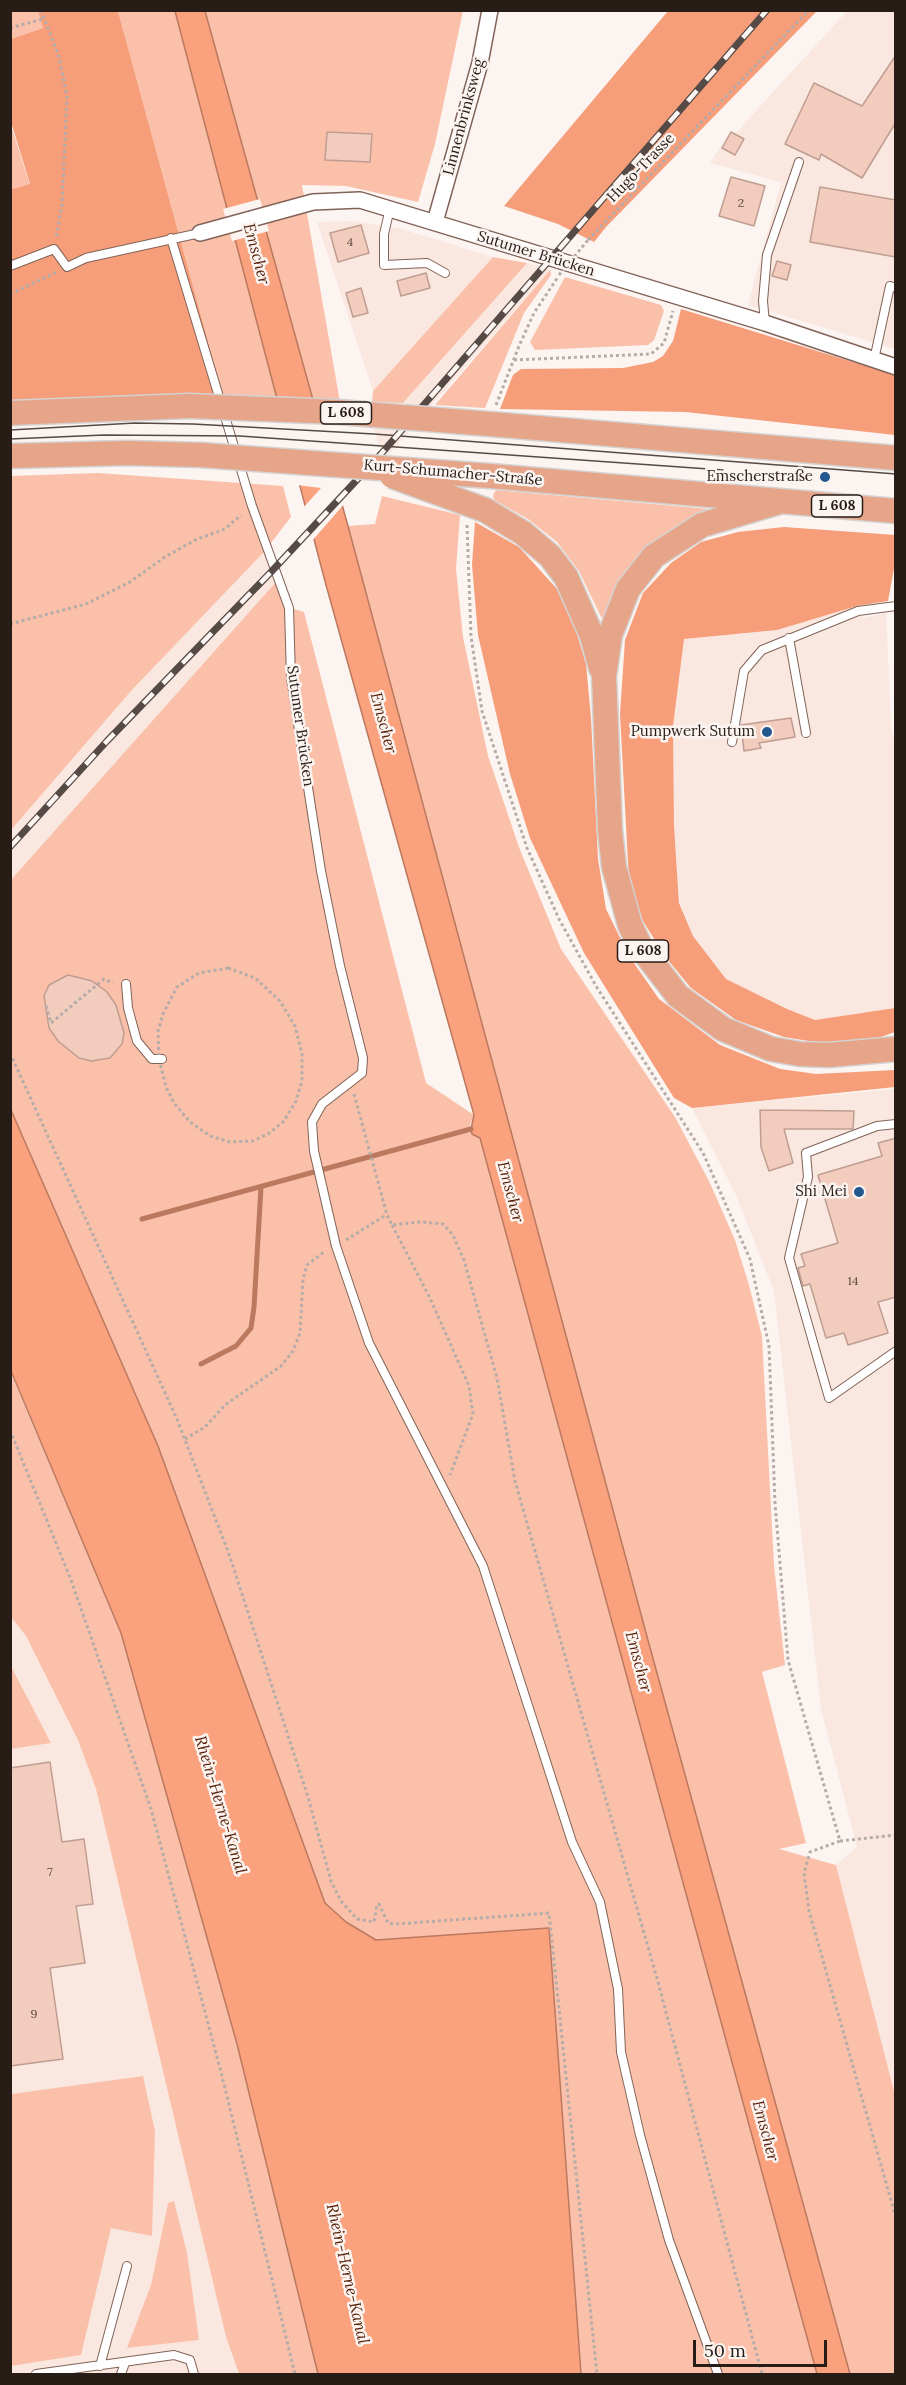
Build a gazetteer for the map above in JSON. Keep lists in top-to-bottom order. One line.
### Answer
{"streets":{"main road":["L 608","Kurt-Schumacher-Straße"],"street":["Linnenbrinksweg","Sutumer Brücken"],"path":["Hugo-Trasse"]},"crossings":[["Linnenbrinksweg","Sutumer Brücken"],["Hugo-Trasse","L 608"],["L 608","Kurt-Schumacher-Straße"]],"water":["Emscher","Rhein-Herne-Kanal"],"places":["Emscherstraße","Pumpwerk Sutum","Shi Mei"],"house_numbers":["2","4","14","7","9"],"scale_bar":"50 m"}
